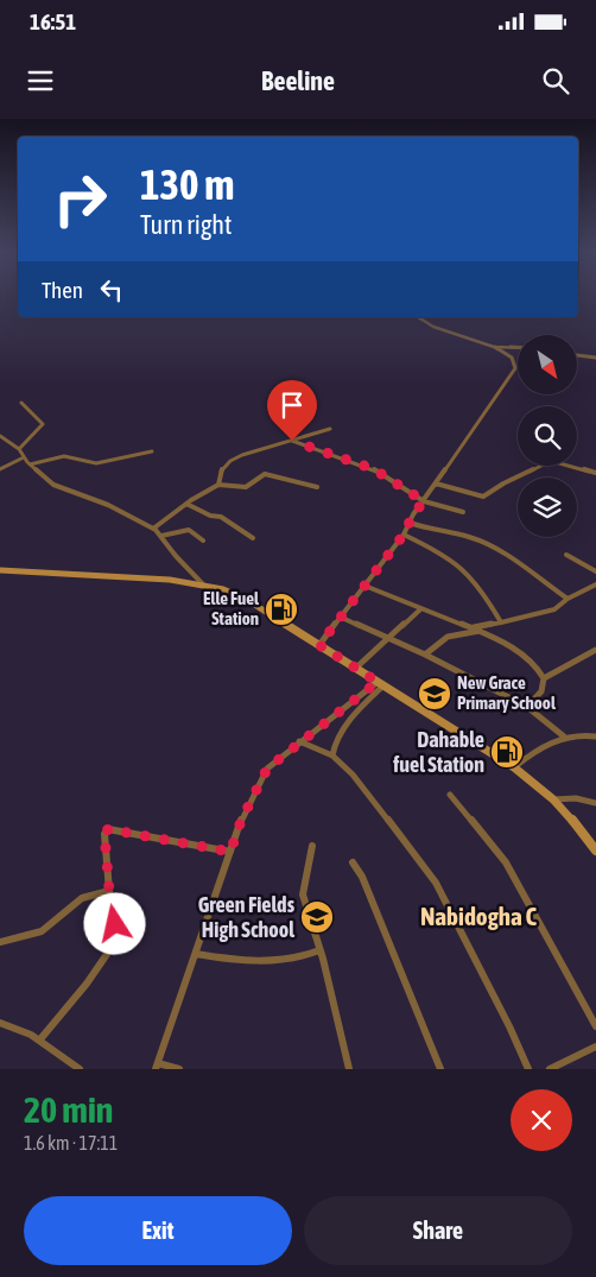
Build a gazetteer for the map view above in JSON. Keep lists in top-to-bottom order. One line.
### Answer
{"districts":["Nabidogha C"],"places":{"fuel station":["Elle Fuel Station","Dahable fuel Station"],"school or university":["New Grace Primary School","Green Fields High School"]},"north":"bottom right","page":{"status":"16:51","header":"Beeline","turn":["130 m","Turn right"],"then":"Then","heading":["20 min","1.6 km · 17:11"],"buttons":["Exit","Share"]}}
